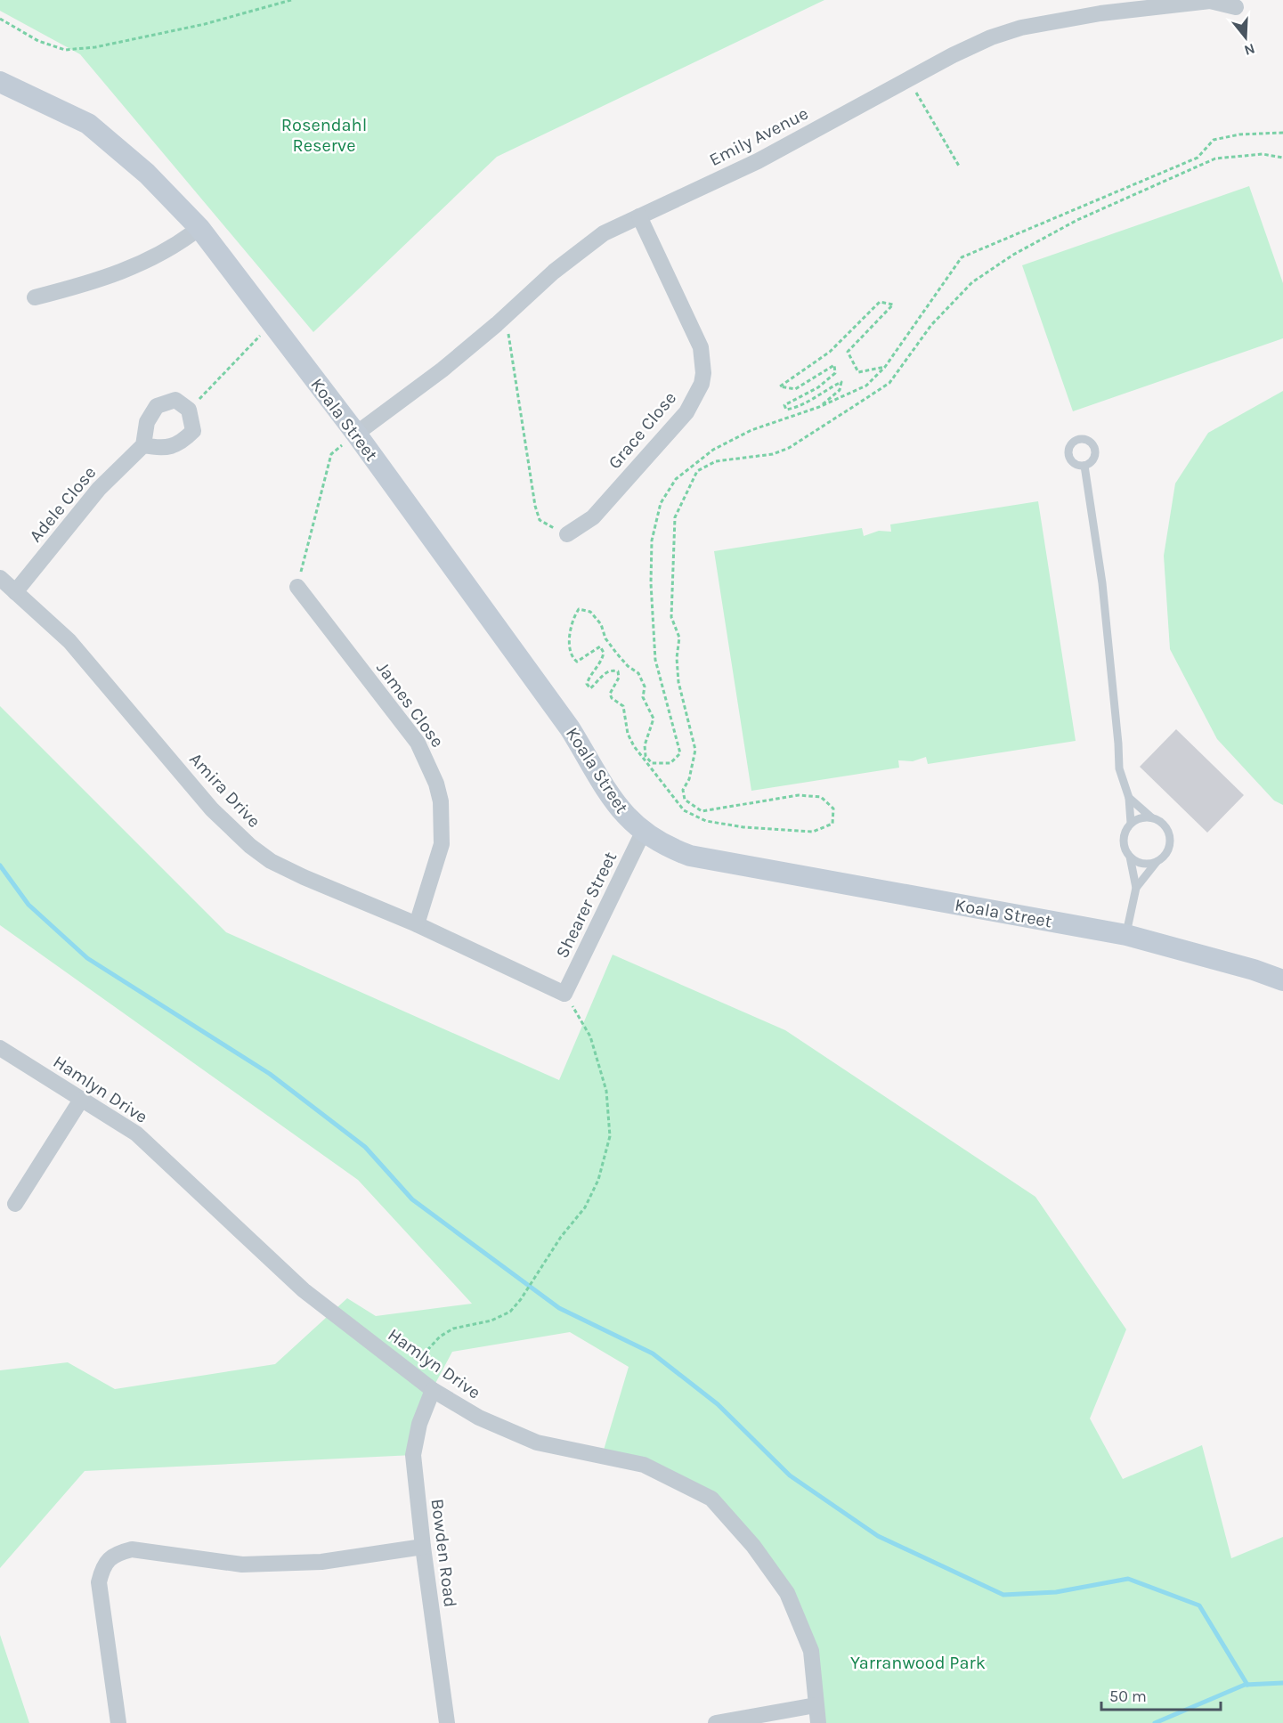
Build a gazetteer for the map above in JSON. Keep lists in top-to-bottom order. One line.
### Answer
{"streets":{"street":["Emily Avenue","Koala Street","Grace Close","Adele Close","James Close","Amira Drive","Shearer Street","Hamlyn Drive","Bowden Road"]},"crossings":[["Emily Avenue","Koala Street"],["Emily Avenue","Grace Close"],["Koala Street","Shearer Street"],["Adele Close","Amira Drive"],["James Close","Amira Drive"],["Amira Drive","Shearer Street"],["Hamlyn Drive","Bowden Road"]],"parks":["Rosendahl Reserve","Yarranwood Park"],"scale_bar":"50 m","north":"bottom"}
